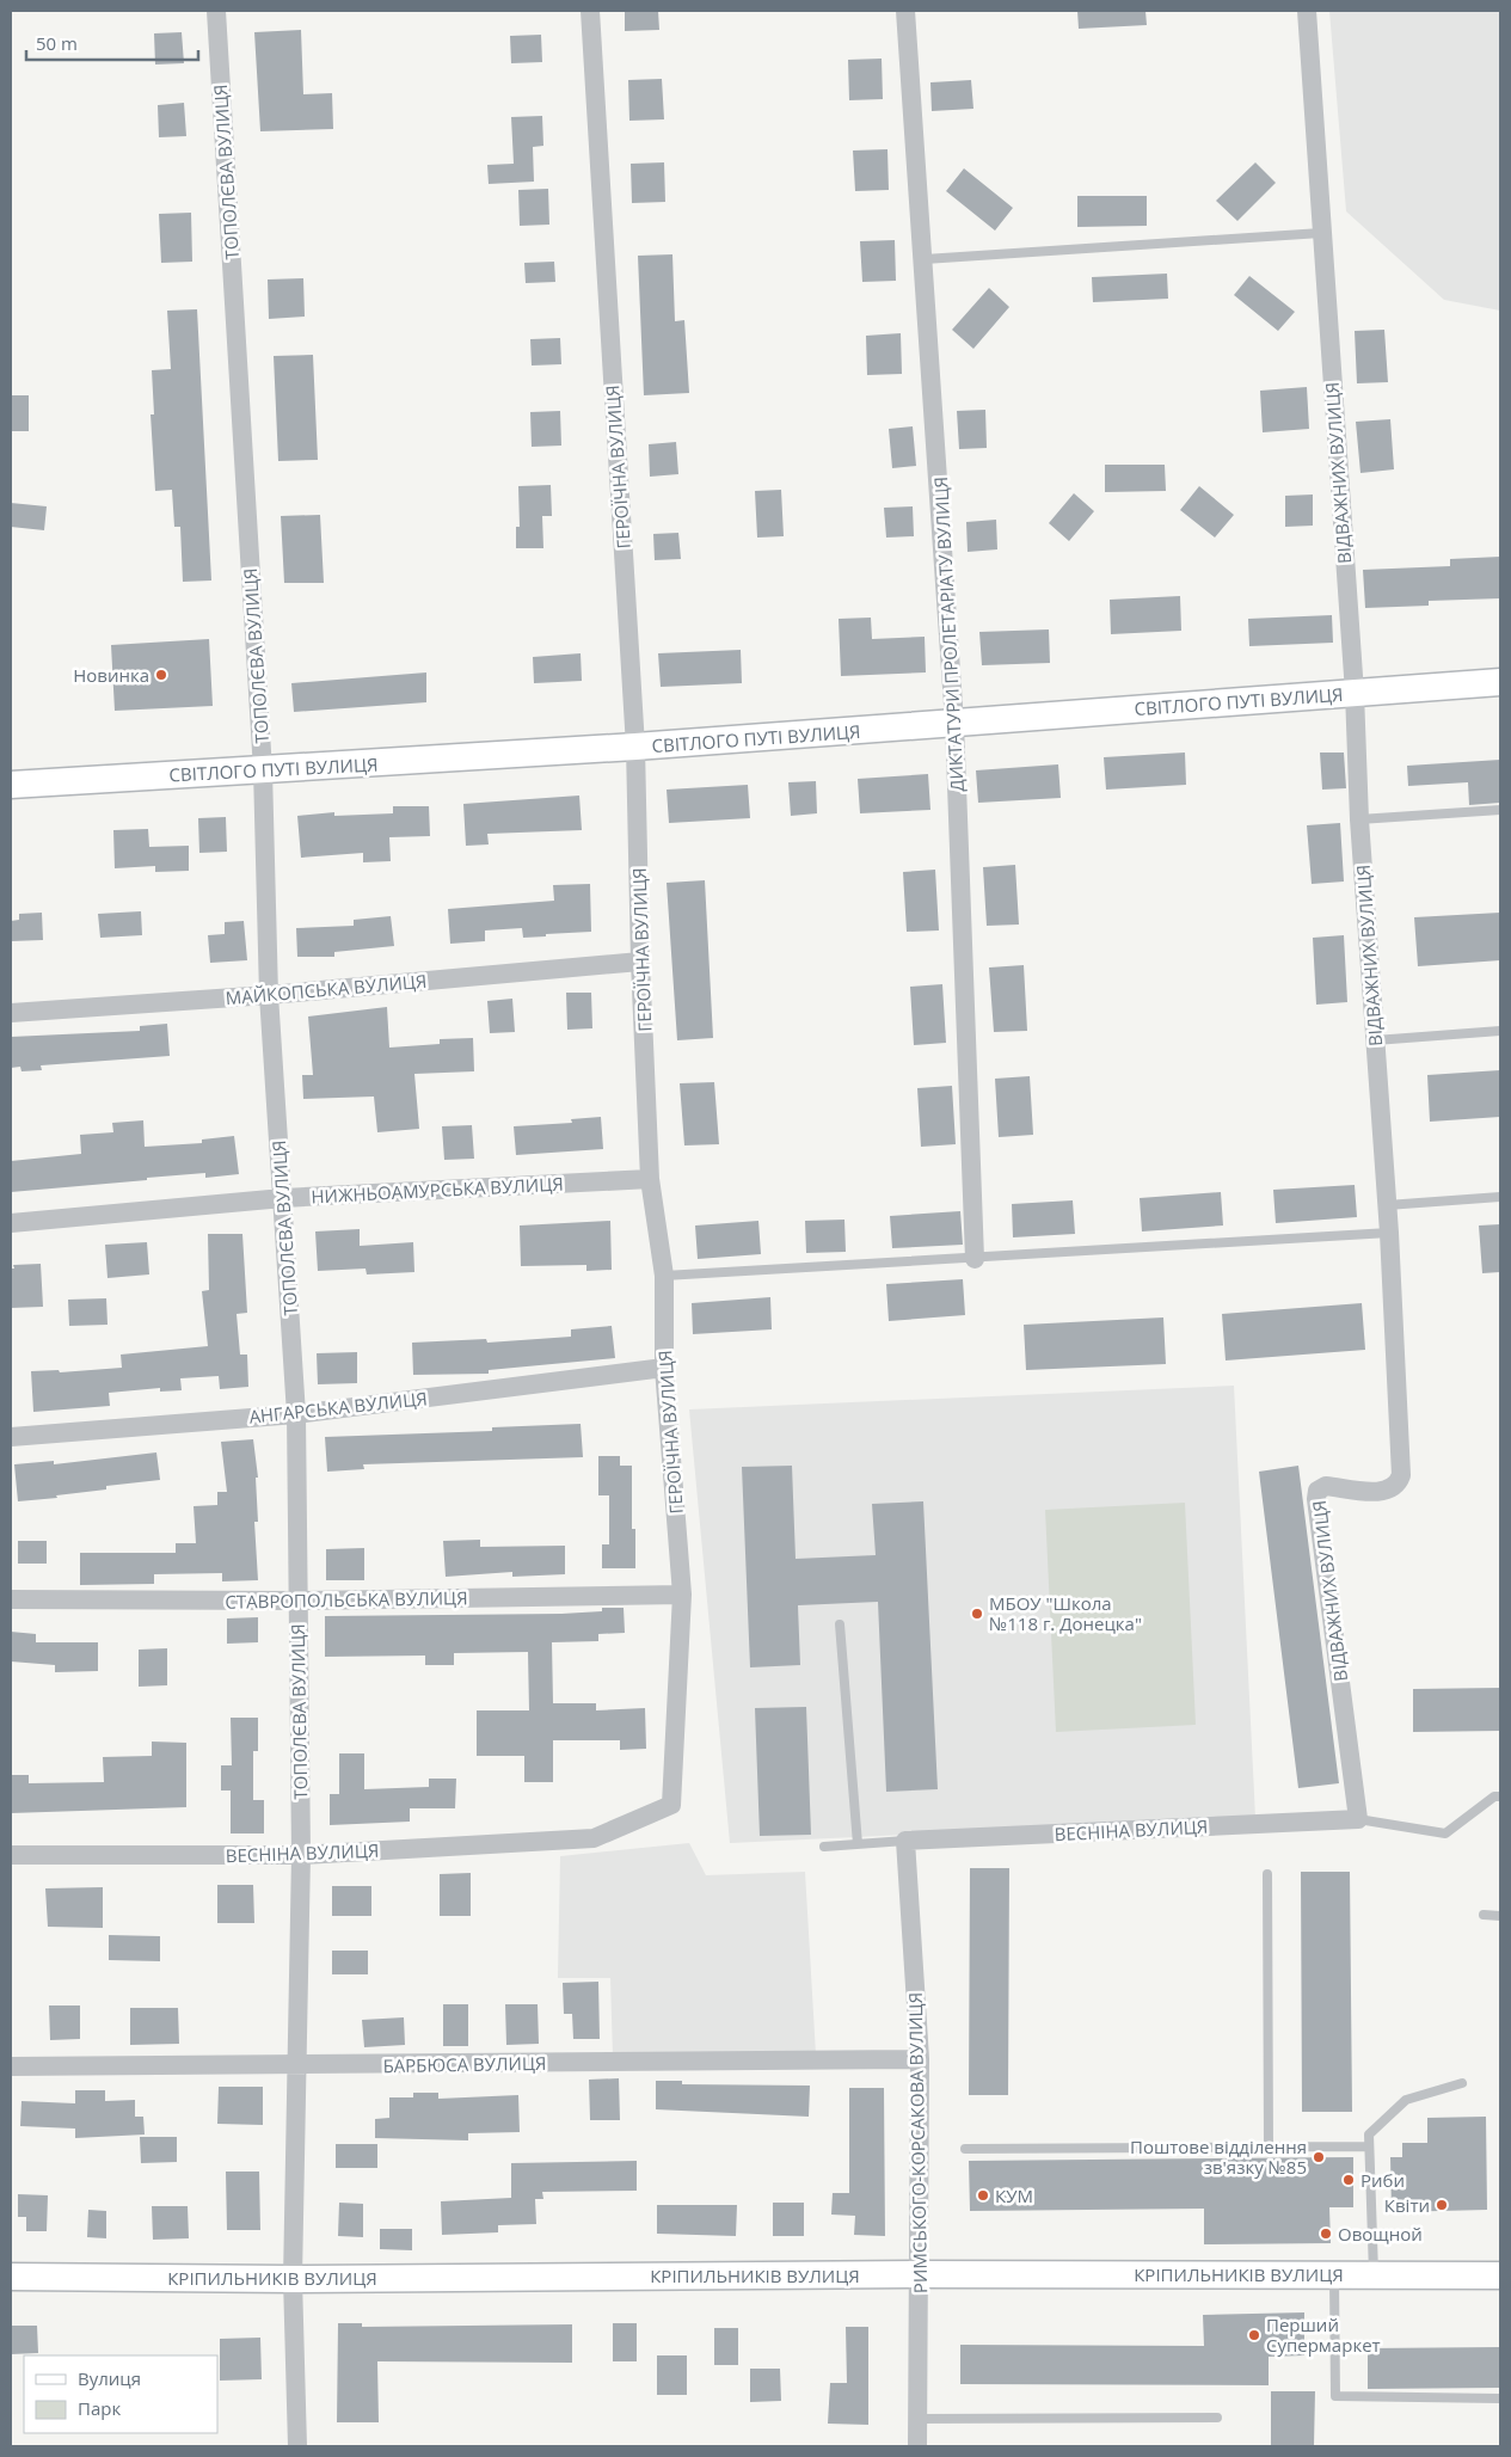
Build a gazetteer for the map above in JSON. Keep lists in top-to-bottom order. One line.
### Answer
{"streets":{"main road":["СВІТЛОГО ПУТІ ВУЛИЦЯ","КРІПИЛЬНИКІВ ВУЛИЦЯ"],"street":["ТОПОЛЄВА ВУЛИЦЯ","ГЕРОЇЧНА ВУЛИЦЯ","ВІДВАЖНИХ ВУЛИЦЯ","ДИКТАТУРИ ПРОЛЕТАРІАТУ ВУЛИЦЯ","МАЙКОПСЬКА ВУЛИЦЯ","НИЖНЬОАМУРСЬКА ВУЛИЦЯ","АНГАРСЬКА ВУЛИЦЯ","СТАВРОПОЛЬСЬКА ВУЛИЦЯ","ВЕСНІНА ВУЛИЦЯ","БАРБЮСА ВУЛИЦЯ","РИМСЬКОГО-КОРСАКОВА ВУЛИЦЯ"]},"crossings":[["ТОПОЛЄВА ВУЛИЦЯ","СВІТЛОГО ПУТІ ВУЛИЦЯ"],["ТОПОЛЄВА ВУЛИЦЯ","МАЙКОПСЬКА ВУЛИЦЯ"],["ТОПОЛЄВА ВУЛИЦЯ","НИЖНЬОАМУРСЬКА ВУЛИЦЯ"],["ТОПОЛЄВА ВУЛИЦЯ","АНГАРСЬКА ВУЛИЦЯ"],["ТОПОЛЄВА ВУЛИЦЯ","СТАВРОПОЛЬСЬКА ВУЛИЦЯ"],["ТОПОЛЄВА ВУЛИЦЯ","ВЕСНІНА ВУЛИЦЯ"],["ТОПОЛЄВА ВУЛИЦЯ","БАРБЮСА ВУЛИЦЯ"],["ТОПОЛЄВА ВУЛИЦЯ","КРІПИЛЬНИКІВ ВУЛИЦЯ"],["ГЕРОЇЧНА ВУЛИЦЯ","СВІТЛОГО ПУТІ ВУЛИЦЯ"],["ГЕРОЇЧНА ВУЛИЦЯ","МАЙКОПСЬКА ВУЛИЦЯ"],["ГЕРОЇЧНА ВУЛИЦЯ","НИЖНЬОАМУРСЬКА ВУЛИЦЯ"],["ГЕРОЇЧНА ВУЛИЦЯ","АНГАРСЬКА ВУЛИЦЯ"],["ГЕРОЇЧНА ВУЛИЦЯ","СТАВРОПОЛЬСЬКА ВУЛИЦЯ"],["ГЕРОЇЧНА ВУЛИЦЯ","ВЕСНІНА ВУЛИЦЯ"],["ВІДВАЖНИХ ВУЛИЦЯ","СВІТЛОГО ПУТІ ВУЛИЦЯ"],["ВІДВАЖНИХ ВУЛИЦЯ","ВЕСНІНА ВУЛИЦЯ"],["ДИКТАТУРИ ПРОЛЕТАРІАТУ ВУЛИЦЯ","СВІТЛОГО ПУТІ ВУЛИЦЯ"],["ВЕСНІНА ВУЛИЦЯ","РИМСЬКОГО-КОРСАКОВА ВУЛИЦЯ"],["БАРБЮСА ВУЛИЦЯ","РИМСЬКОГО-КОРСАКОВА ВУЛИЦЯ"],["РИМСЬКОГО-КОРСАКОВА ВУЛИЦЯ","КРІПИЛЬНИКІВ ВУЛИЦЯ"]],"places":["Новинка","МБОУ \"Школа №118 г. Донецка\"","Поштове відділення зв'язку №85","Риби","КУМ","Квіти","Овощной","Перший Супермаркет"],"legend":["Вулиця","Парк"],"scale_bar":"50 m"}
